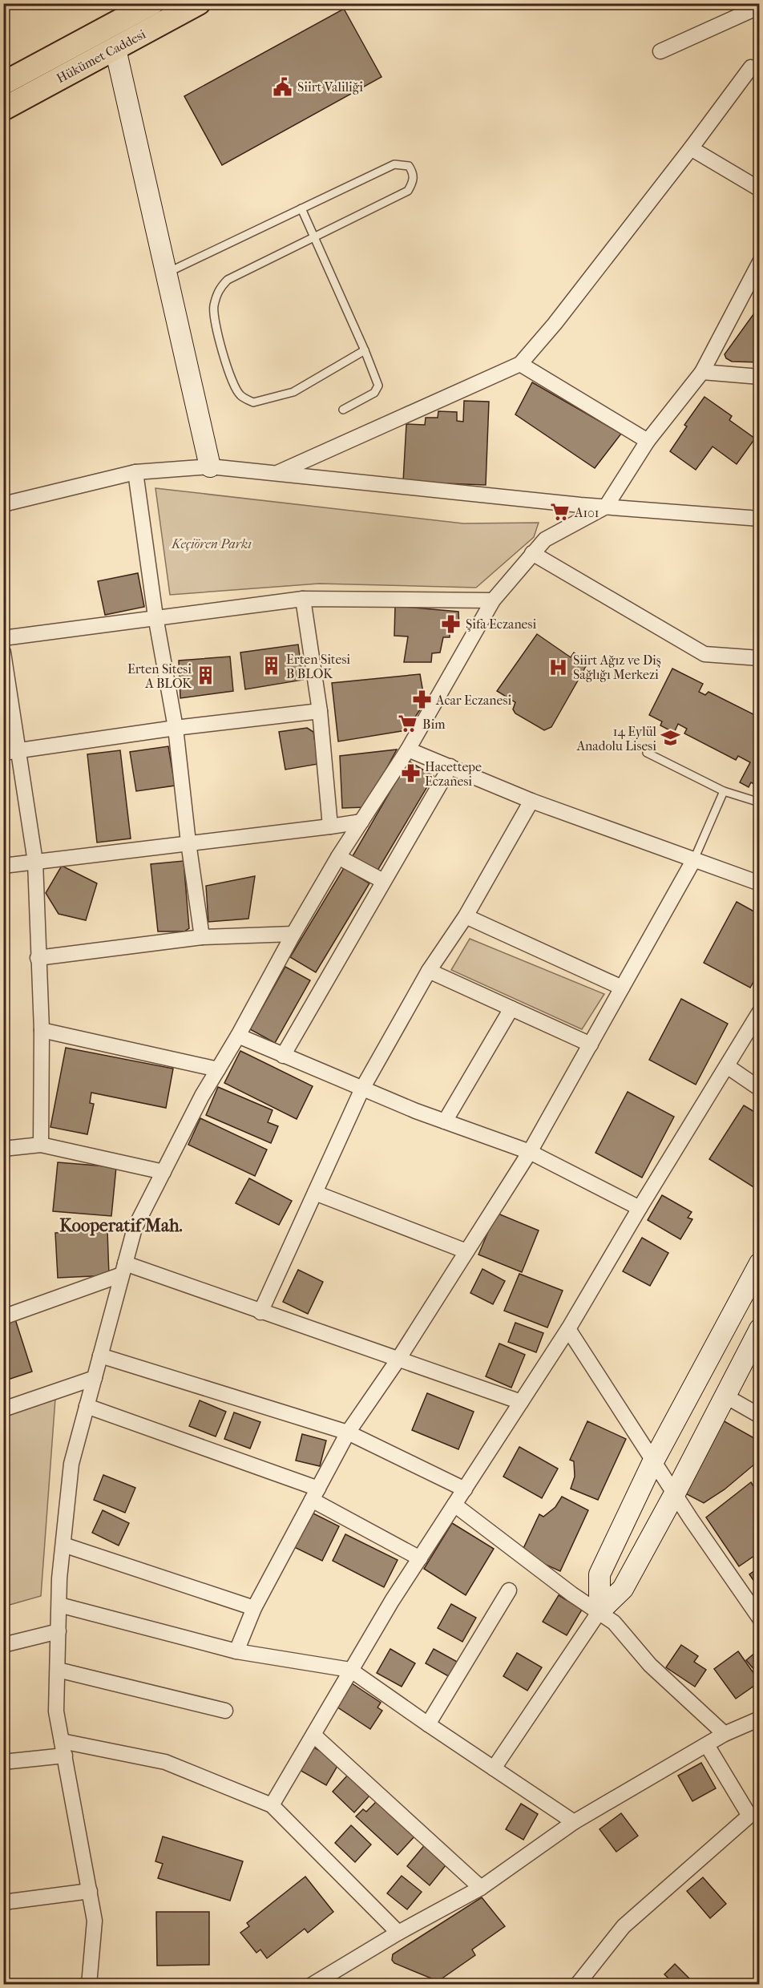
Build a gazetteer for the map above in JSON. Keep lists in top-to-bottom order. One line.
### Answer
{"streets":{"main road":["Hükümet Caddesi"]},"districts":["Kooperatif Mah."],"parks":["Keçiören Parkı"],"places":{"public building":["Siirt Valiliği"],"supermarket":["A101","Bim"],"pharmacy":["Şifa Eczanesi","Acar Eczanesi","Hacettepe Eczanesi"],"building":["Erten Sitesi B BLOK","Erten Sitesi A BLOK"],"hospital":["Siirt Ağız ve Diş Sağlığı Merkezi"],"school or university":["14 Eylül Anadolu Lisesi"]}}
